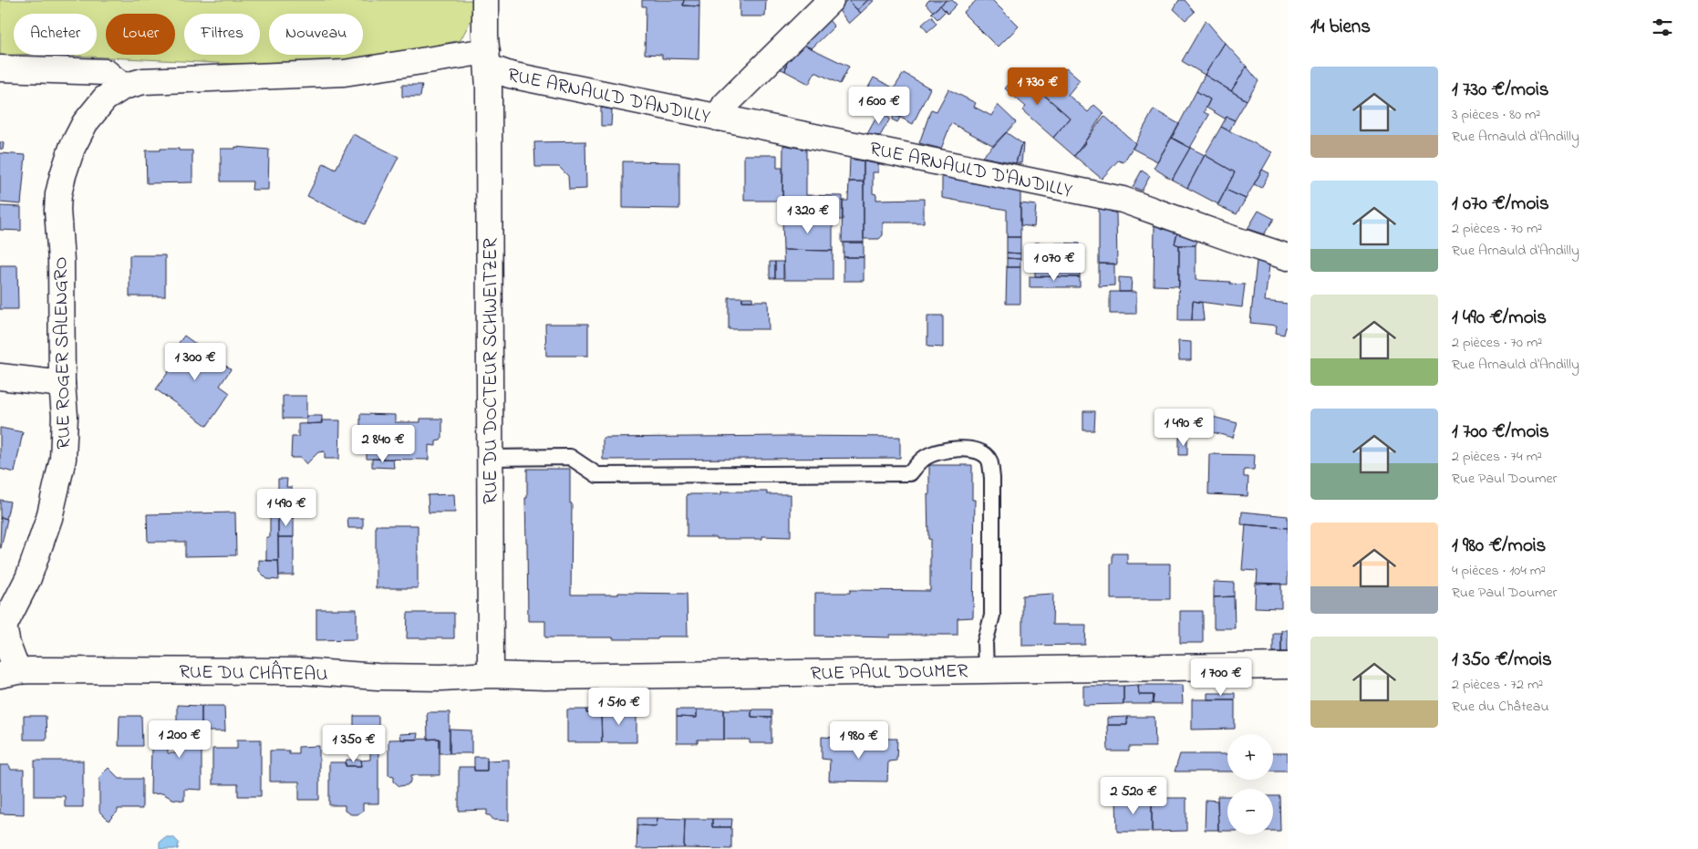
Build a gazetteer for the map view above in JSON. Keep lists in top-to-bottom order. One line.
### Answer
{"streets":{"main road":["RUE ARNAULD D'ANDILLY","RUE ROGER SALENGRO","RUE DU DOCTEUR SCHWEITZER","RUE PAUL DOUMER","RUE DU CHÂTEAU"]},"crossings":[["RUE ARNAULD D'ANDILLY","RUE ROGER SALENGRO"],["RUE ARNAULD D'ANDILLY","RUE DU DOCTEUR SCHWEITZER"],["RUE ROGER SALENGRO","RUE DU DOCTEUR SCHWEITZER"],["RUE DU DOCTEUR SCHWEITZER","RUE PAUL DOUMER"],["RUE DU DOCTEUR SCHWEITZER","RUE DU CHÂTEAU"],["RUE PAUL DOUMER","RUE DU CHÂTEAU"]],"page":{"heading":"14 biens","chip":["Acheter","Louer","Filtres","Nouveau"],"list":[{"name":"1 730 €/mois","note":"3 pièces · 80 m² · Rue Arnauld d'Andilly"},{"name":"1 070 €/mois","note":"2 pièces · 70 m² · Rue Arnauld d'Andilly"},{"name":"1 490 €/mois","note":"2 pièces · 70 m² · Rue Arnauld d'Andilly"},{"name":"1 700 €/mois","note":"2 pièces · 74 m² · Rue Paul Doumer"},{"name":"1 980 €/mois","note":"4 pièces · 104 m² · Rue Paul Doumer"},{"name":"1 350 €/mois","note":"2 pièces · 72 m² · Rue du Château"}],"price":["1 730 €","1 600 €","1 320 €","1 070 €","1 300 €","1 490 €","2 840 €","1 490 €","1 700 €","1 510 €","1 200 €","1 980 €","1 350 €","2 520 €"],"map_buttons":["+","−"]}}
